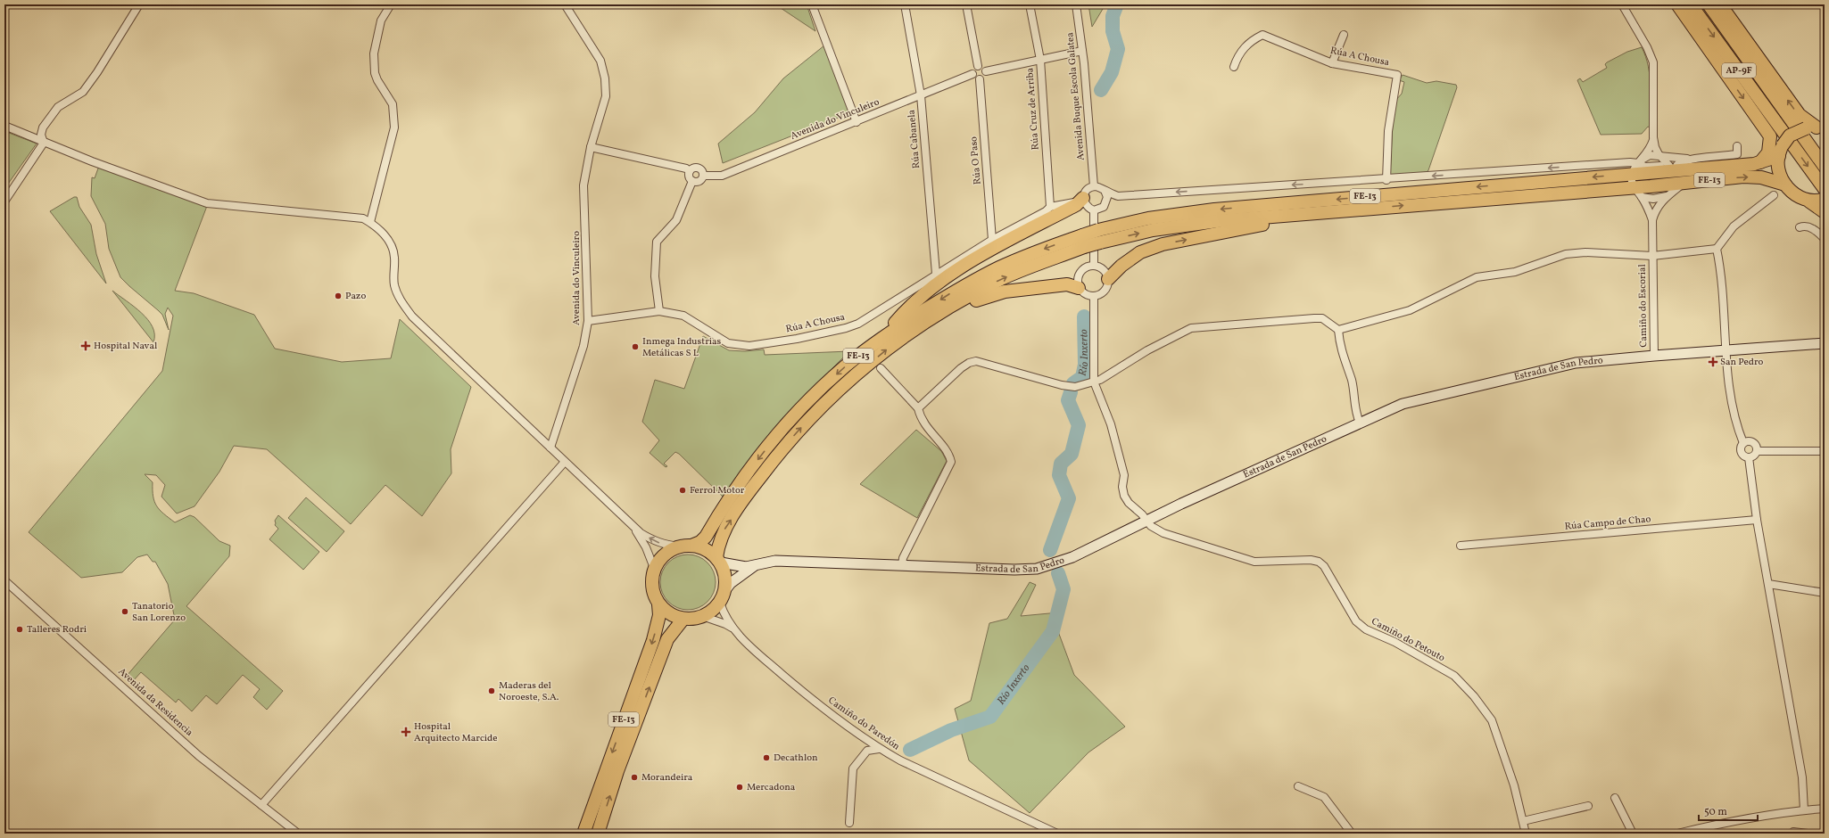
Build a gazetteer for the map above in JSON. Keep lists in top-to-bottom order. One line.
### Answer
{"streets":{"highway":["AP-9F","FE-13"],"street":["Rúa A Chousa","Avenida Buque Escola Galatea","Rúa Cruz de Arriba","Avenida do Vinculeiro","Rúa Cabanela","Rúa O Paso","Camiño do Escorial","Estrada de San Pedro","Rúa Campo de Chao","Camiño do Petouto","Avenida da Residencia","Camiño do Paredón"]},"crossings":[["Rúa A Chousa","Avenida Buque Escola Galatea"],["Rúa A Chousa","Rúa Cruz de Arriba"],["Rúa A Chousa","Avenida do Vinculeiro"],["Rúa A Chousa","Rúa Cabanela"],["Rúa A Chousa","Rúa O Paso"],["AP-9F","FE-13"],["Avenida do Vinculeiro","Rúa Cabanela"],["Avenida do Vinculeiro","Rúa O Paso"],["Camiño do Escorial","Estrada de San Pedro"],["Estrada de San Pedro","Camiño do Petouto"]],"water":["Río Inxerto"],"places":{"other":["Pazo","Inmega Industrias Metálicas S L","Ferrol Motor","Tanatorio San Lorenzo","Talleres Rodri","Maderas del Noroeste, S.A.","Decathlon","Morandeira","Mercadona"],"health":["Hospital Naval","San Pedro","Hospital Arquitecto Marcide"]},"scale_bar":"50 m"}
